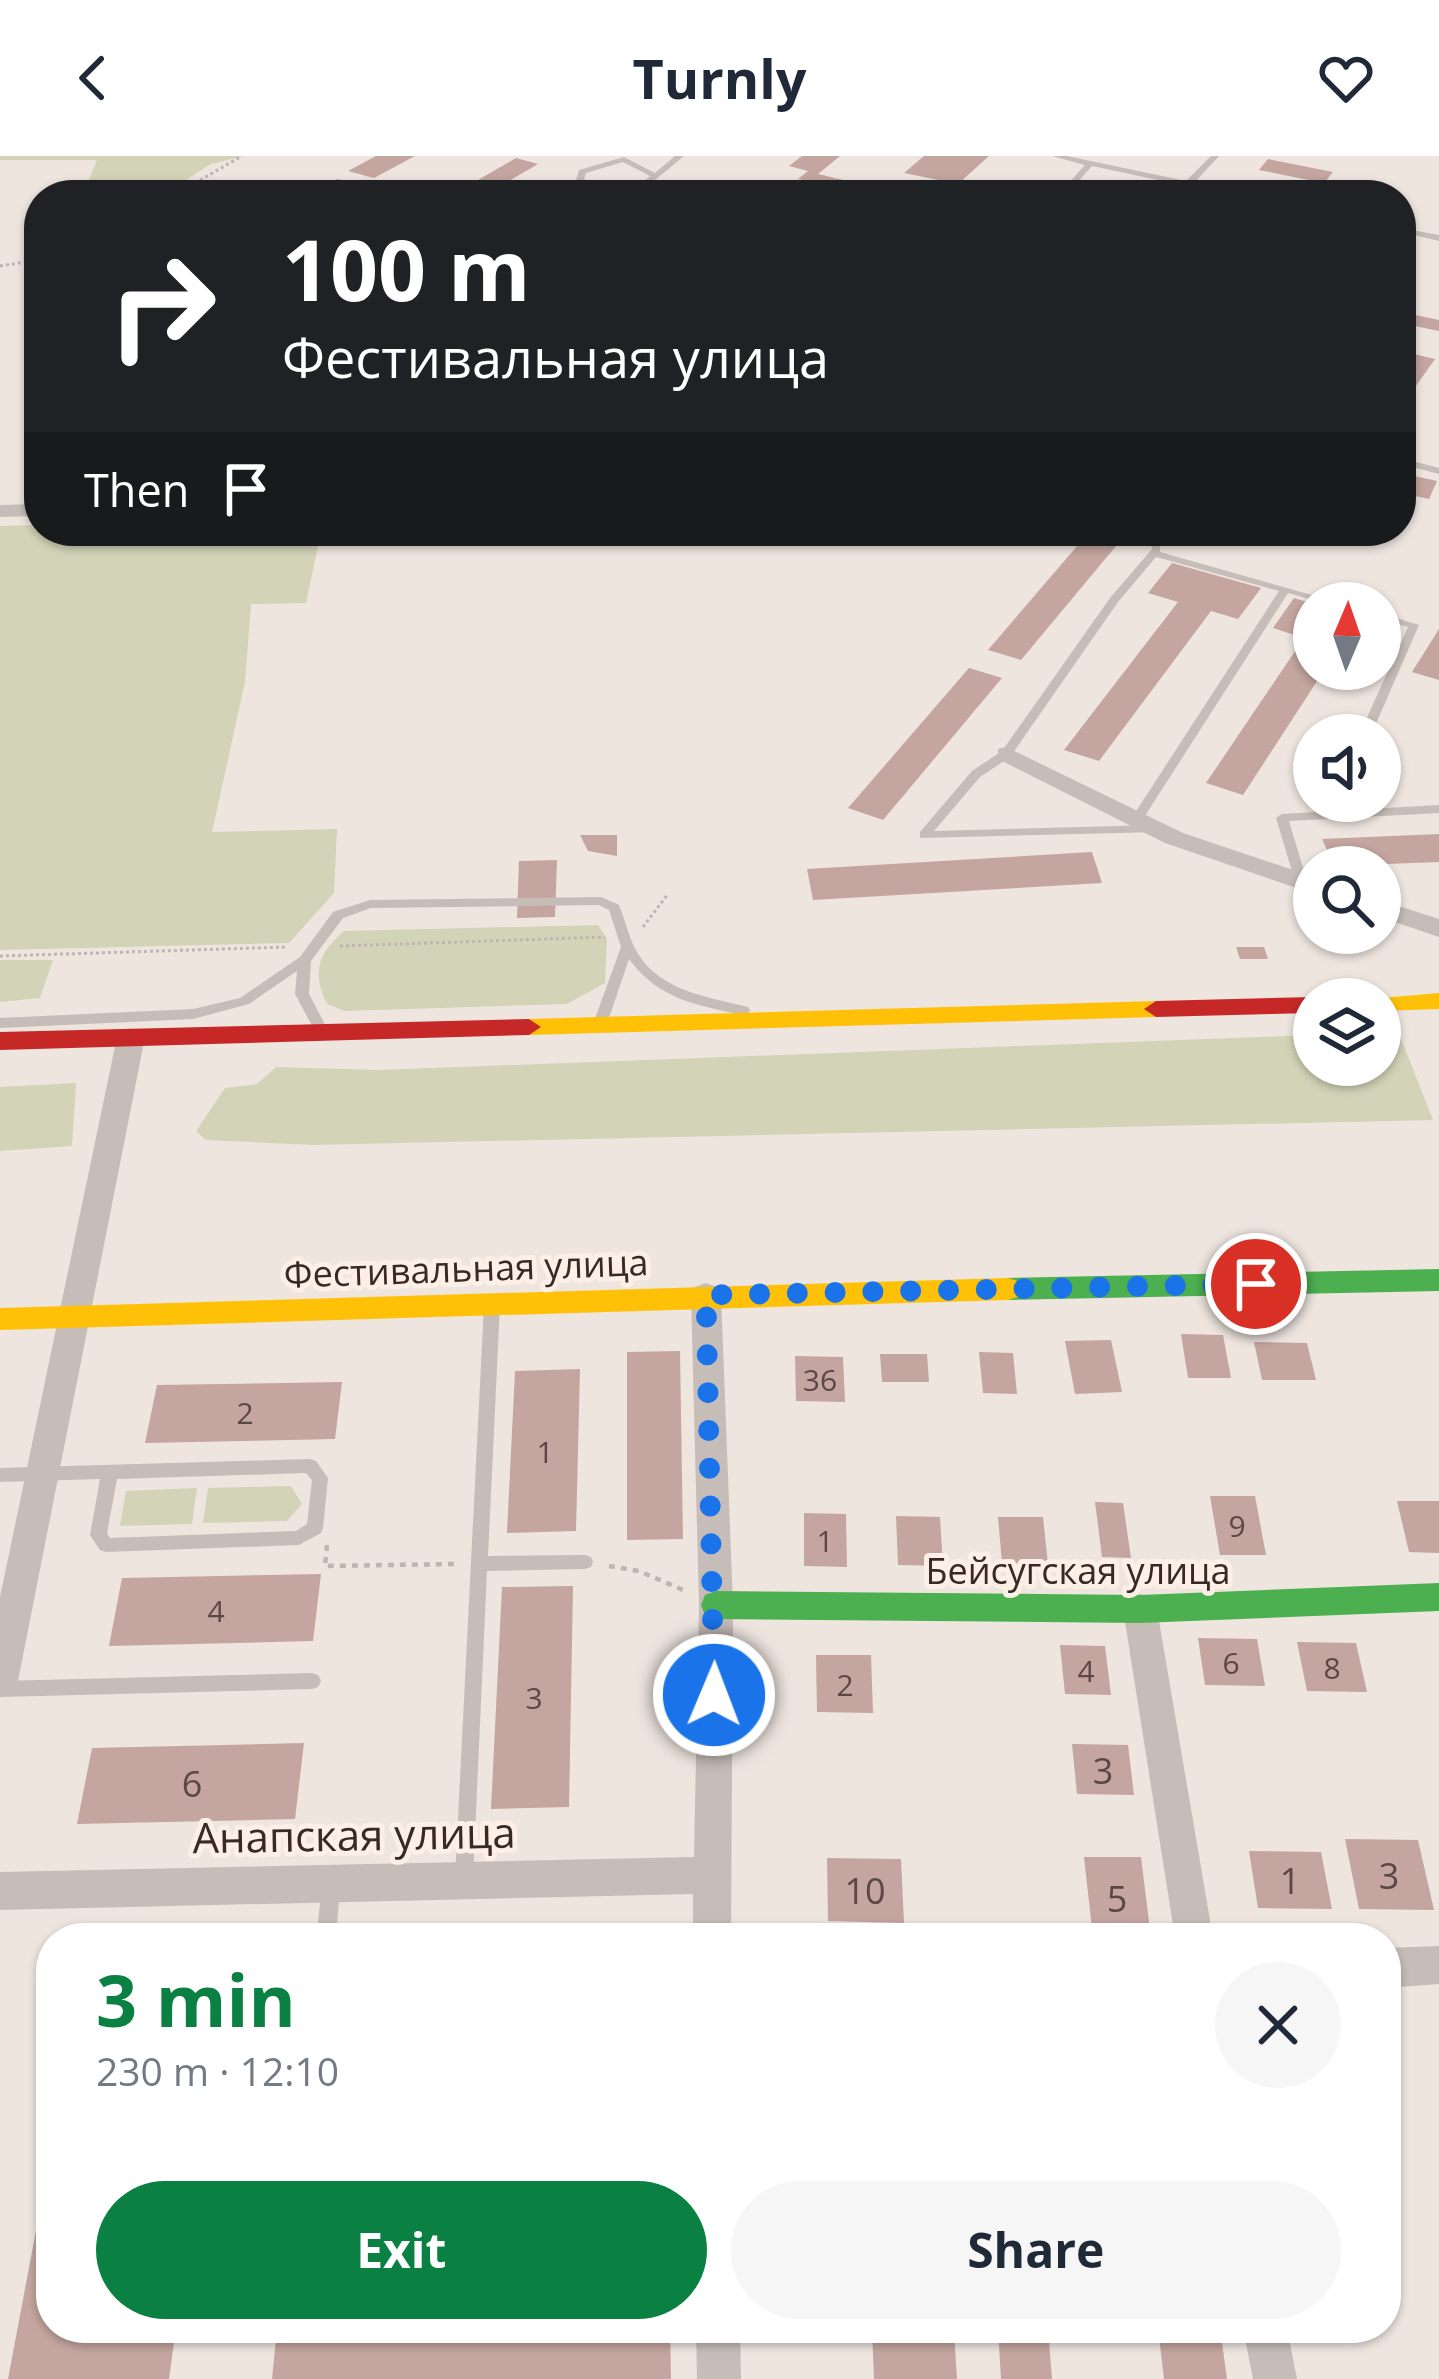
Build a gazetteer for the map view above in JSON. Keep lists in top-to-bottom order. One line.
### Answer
{"streets":{"street":["Фестивальная улица","Бейсугская улица","Анапская улица"]},"house_numbers":["36","2","1","9","1","4","6","8","4","2","3","3","6","3","1","10","5"],"north":"top","page":{"header":"Turnly","turn":["100 m","Фестивальная улица"],"then":"Then","heading":["3 min","230 m · 12:10"],"buttons":["Exit","Share"]}}
